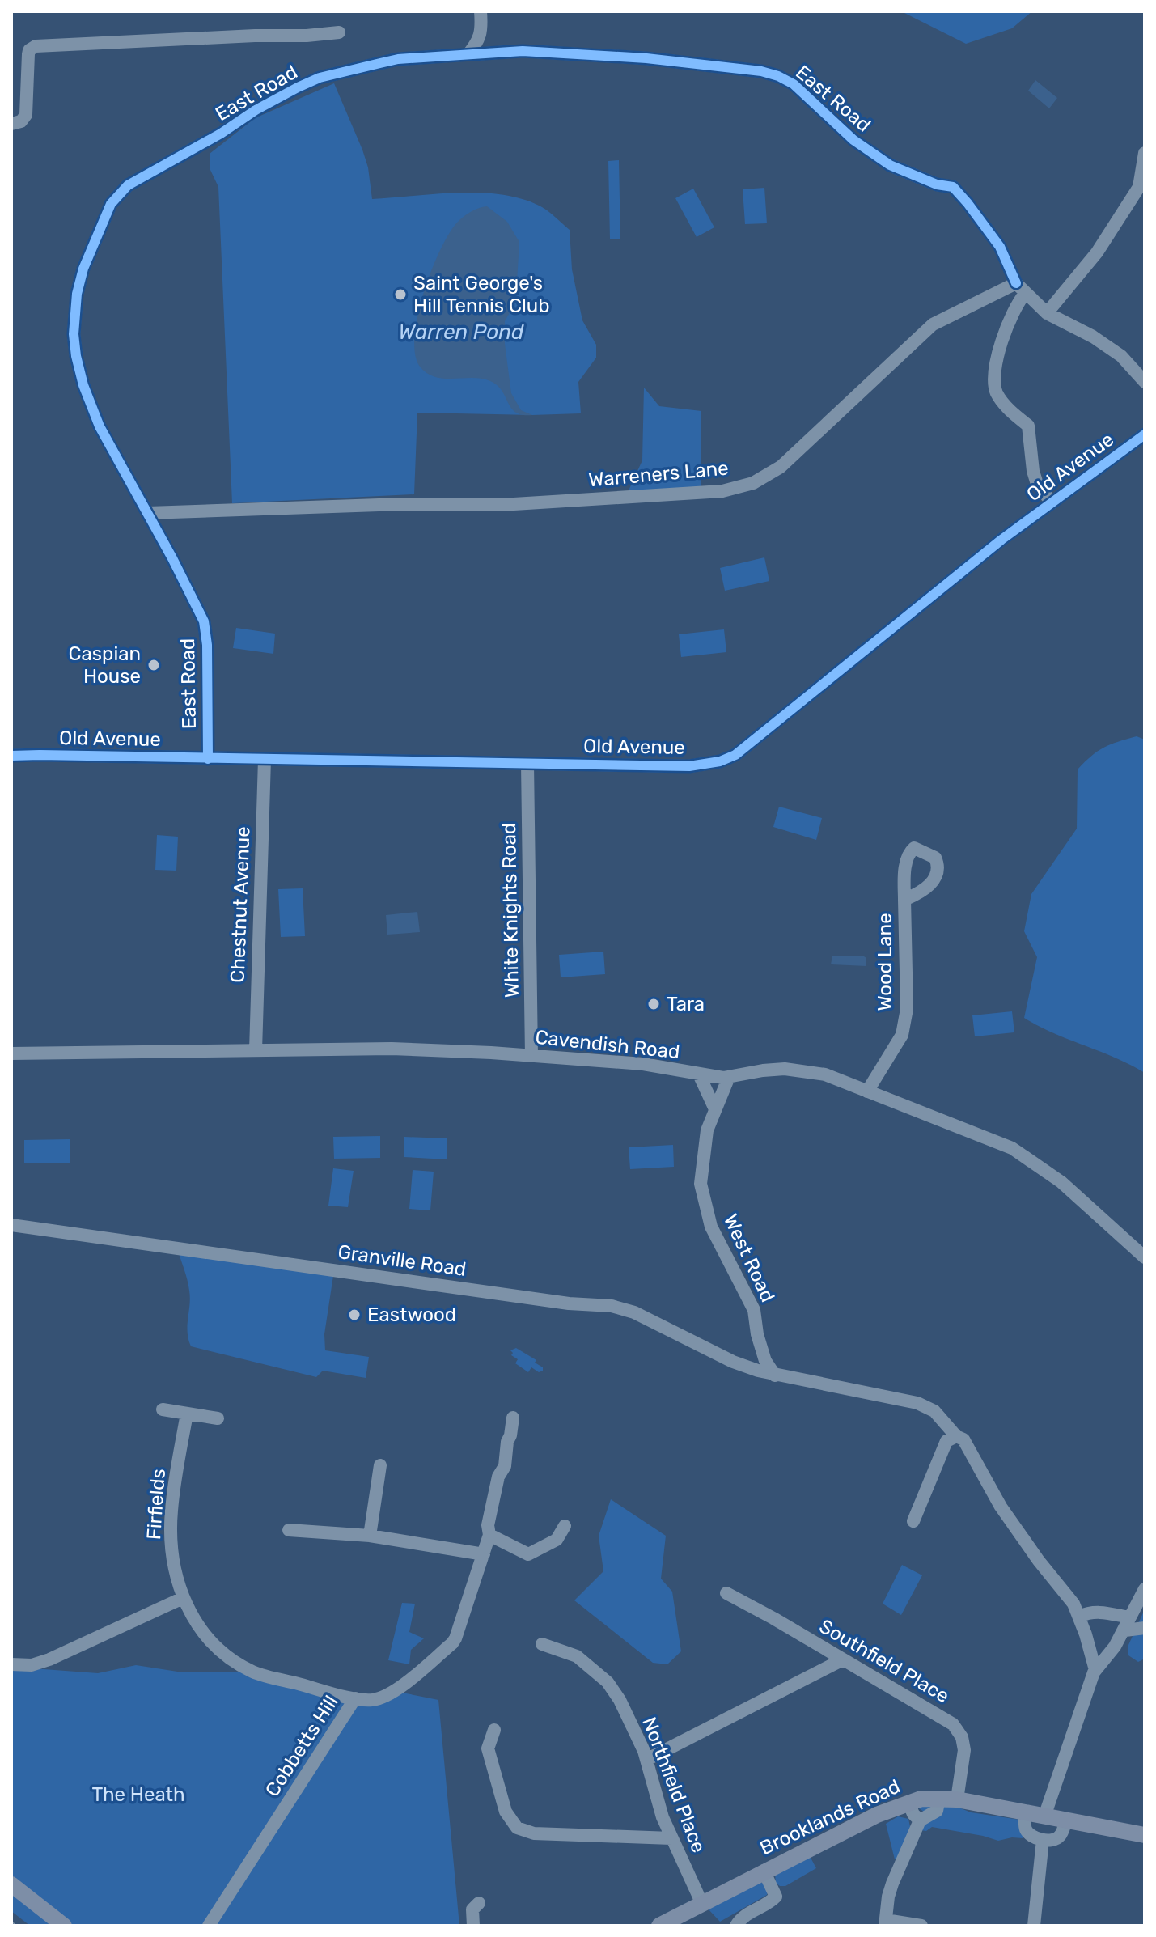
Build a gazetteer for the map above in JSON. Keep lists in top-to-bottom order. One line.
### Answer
{"streets":{"main road":["Brooklands Road"],"street":["East Road","Old Avenue","Warreners Lane","Chestnut Avenue","White Knights Road","Wood Lane","Cavendish Road","West Road","Granville Road","Firfields","Southfield Place","Cobbetts Hill","Northfield Place"]},"crossings":[["East Road","Old Avenue"],["East Road","Warreners Lane"],["Old Avenue","Chestnut Avenue"],["Old Avenue","White Knights Road"],["Chestnut Avenue","Cavendish Road"],["White Knights Road","Cavendish Road"],["Wood Lane","Cavendish Road"],["Cavendish Road","West Road"],["West Road","Granville Road"],["Firfields","Cobbetts Hill"],["Southfield Place","Brooklands Road"],["Northfield Place","Brooklands Road"]],"water":["Warren Pond"],"parks":["The Heath"],"places":["Saint George's Hill Tennis Club","Caspian House","Tara","Eastwood"]}
